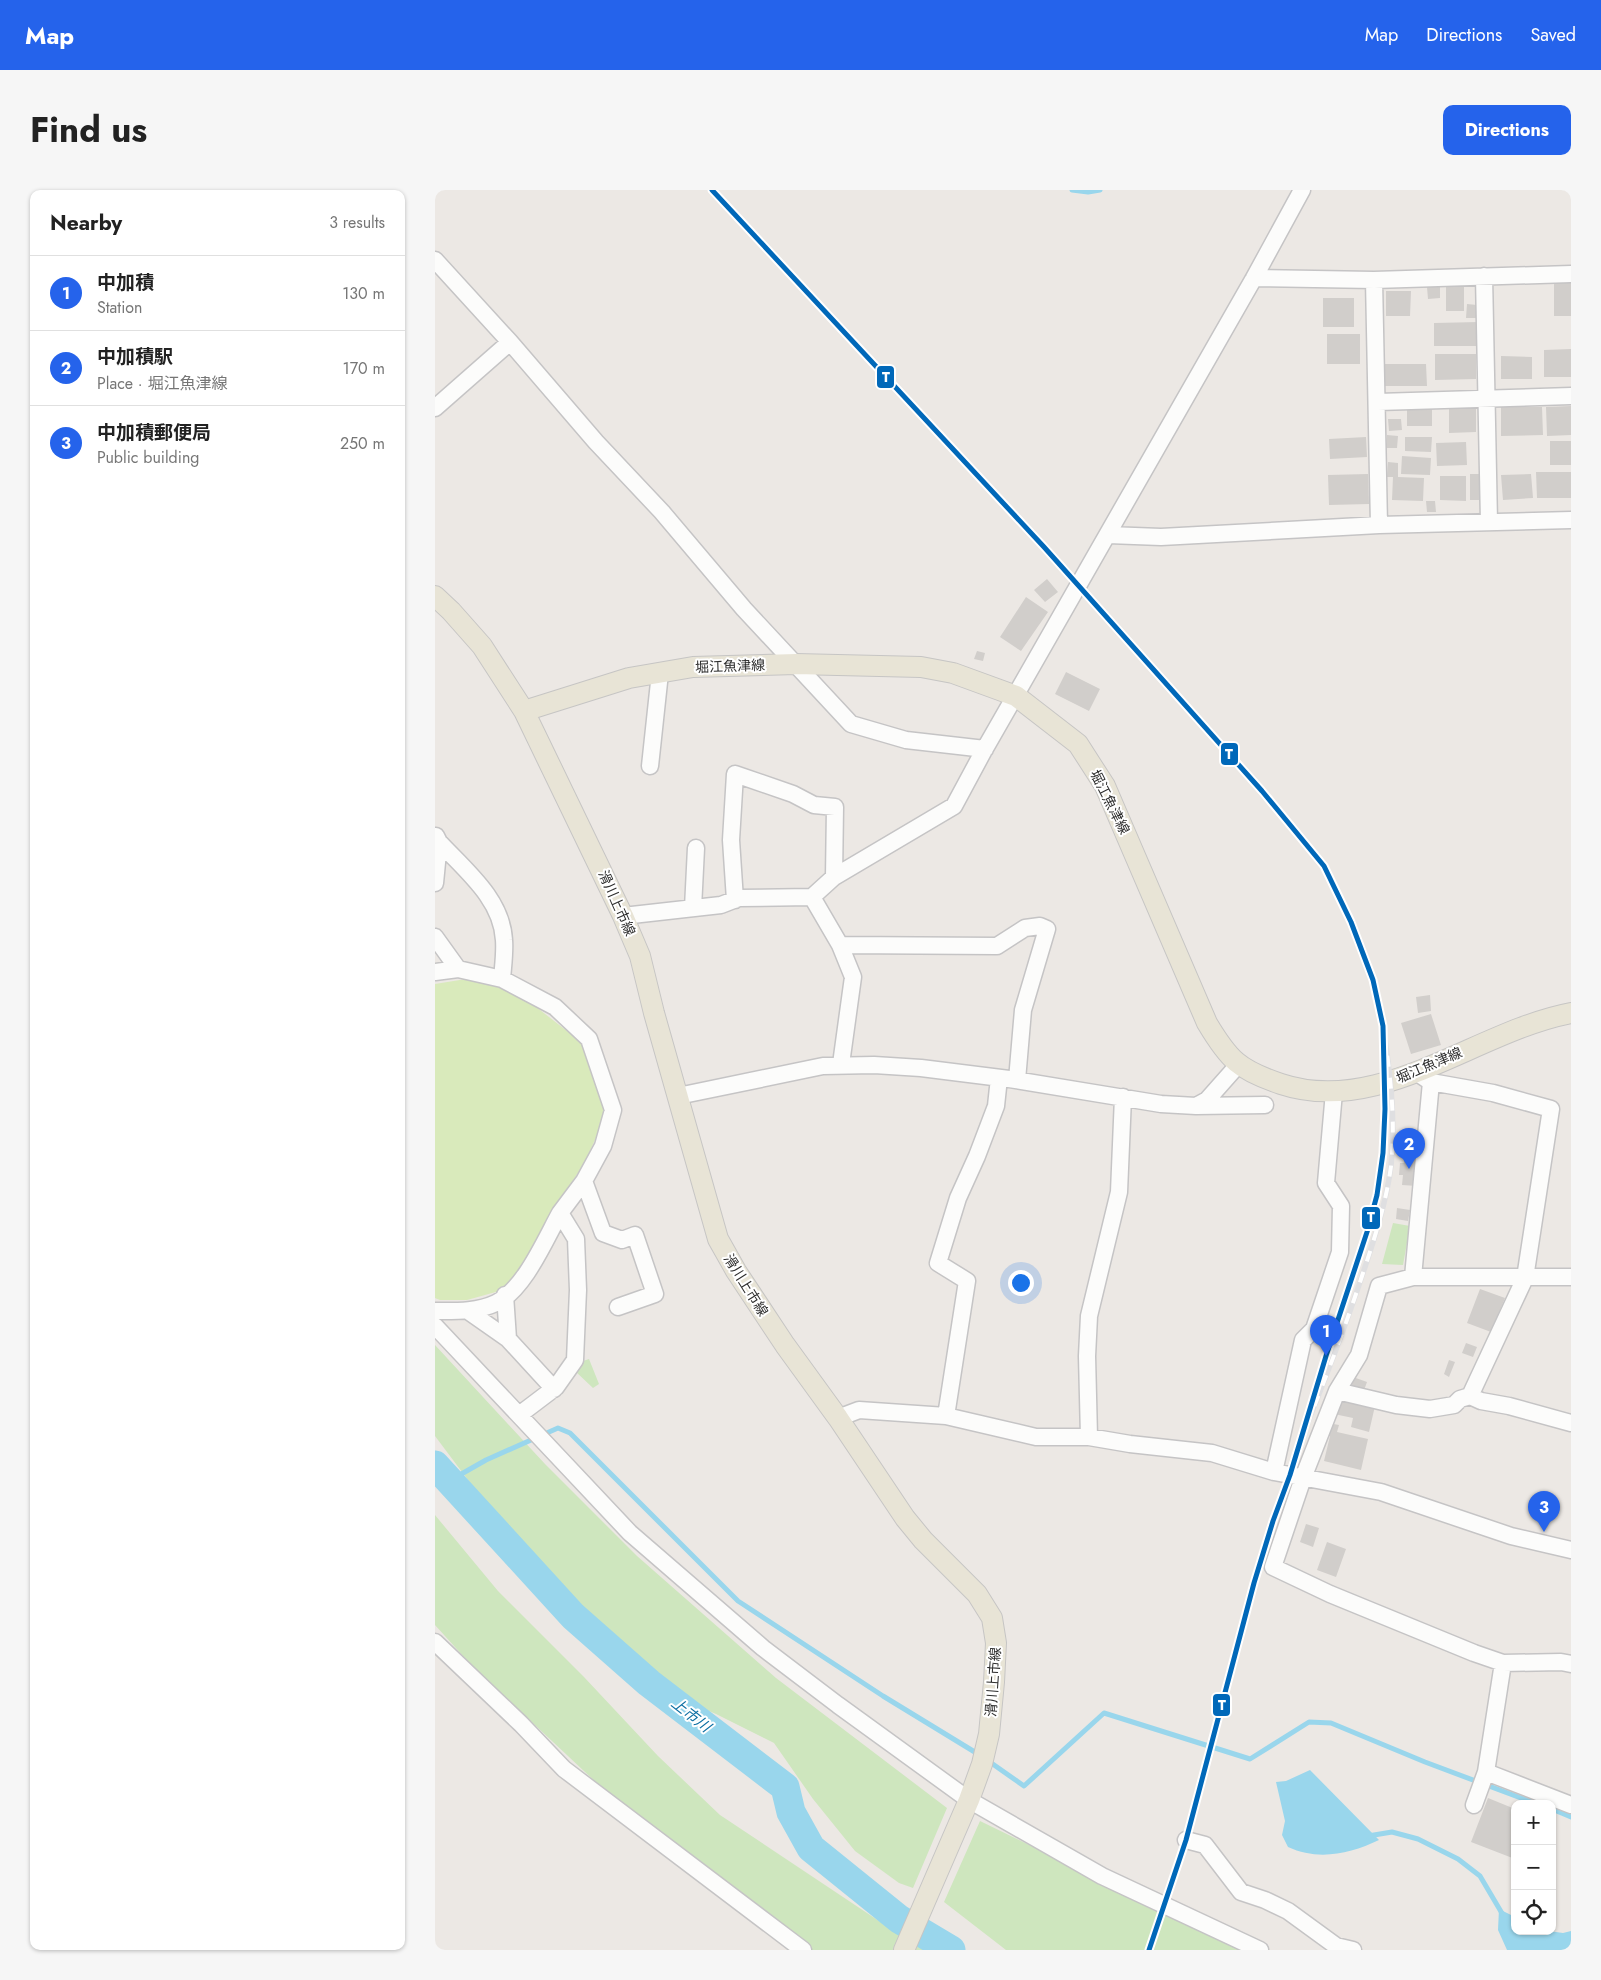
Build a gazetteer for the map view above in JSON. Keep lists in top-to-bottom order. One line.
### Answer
{"streets":{"main road":["堀江魚津線","滑川上市線"]},"crossings":[["堀江魚津線","滑川上市線"]],"water":["上市川"],"lines":["transit line T"],"page":{"header":"Map","nav":["Map","Directions","Saved"],"title":"Find us","buttons":"Directions","heading":["Nearby","3 results"],"list":[{"mark":"1","name":"中加積","note":"Station","value":"130 m"},{"mark":"2","name":"中加積駅","note":"Place · 堀江魚津線","value":"170 m"},{"mark":"3","name":"中加積郵便局","note":"Public building","value":"250 m"}],"pins":["2","1","3"],"map_buttons":["+","−"]}}
